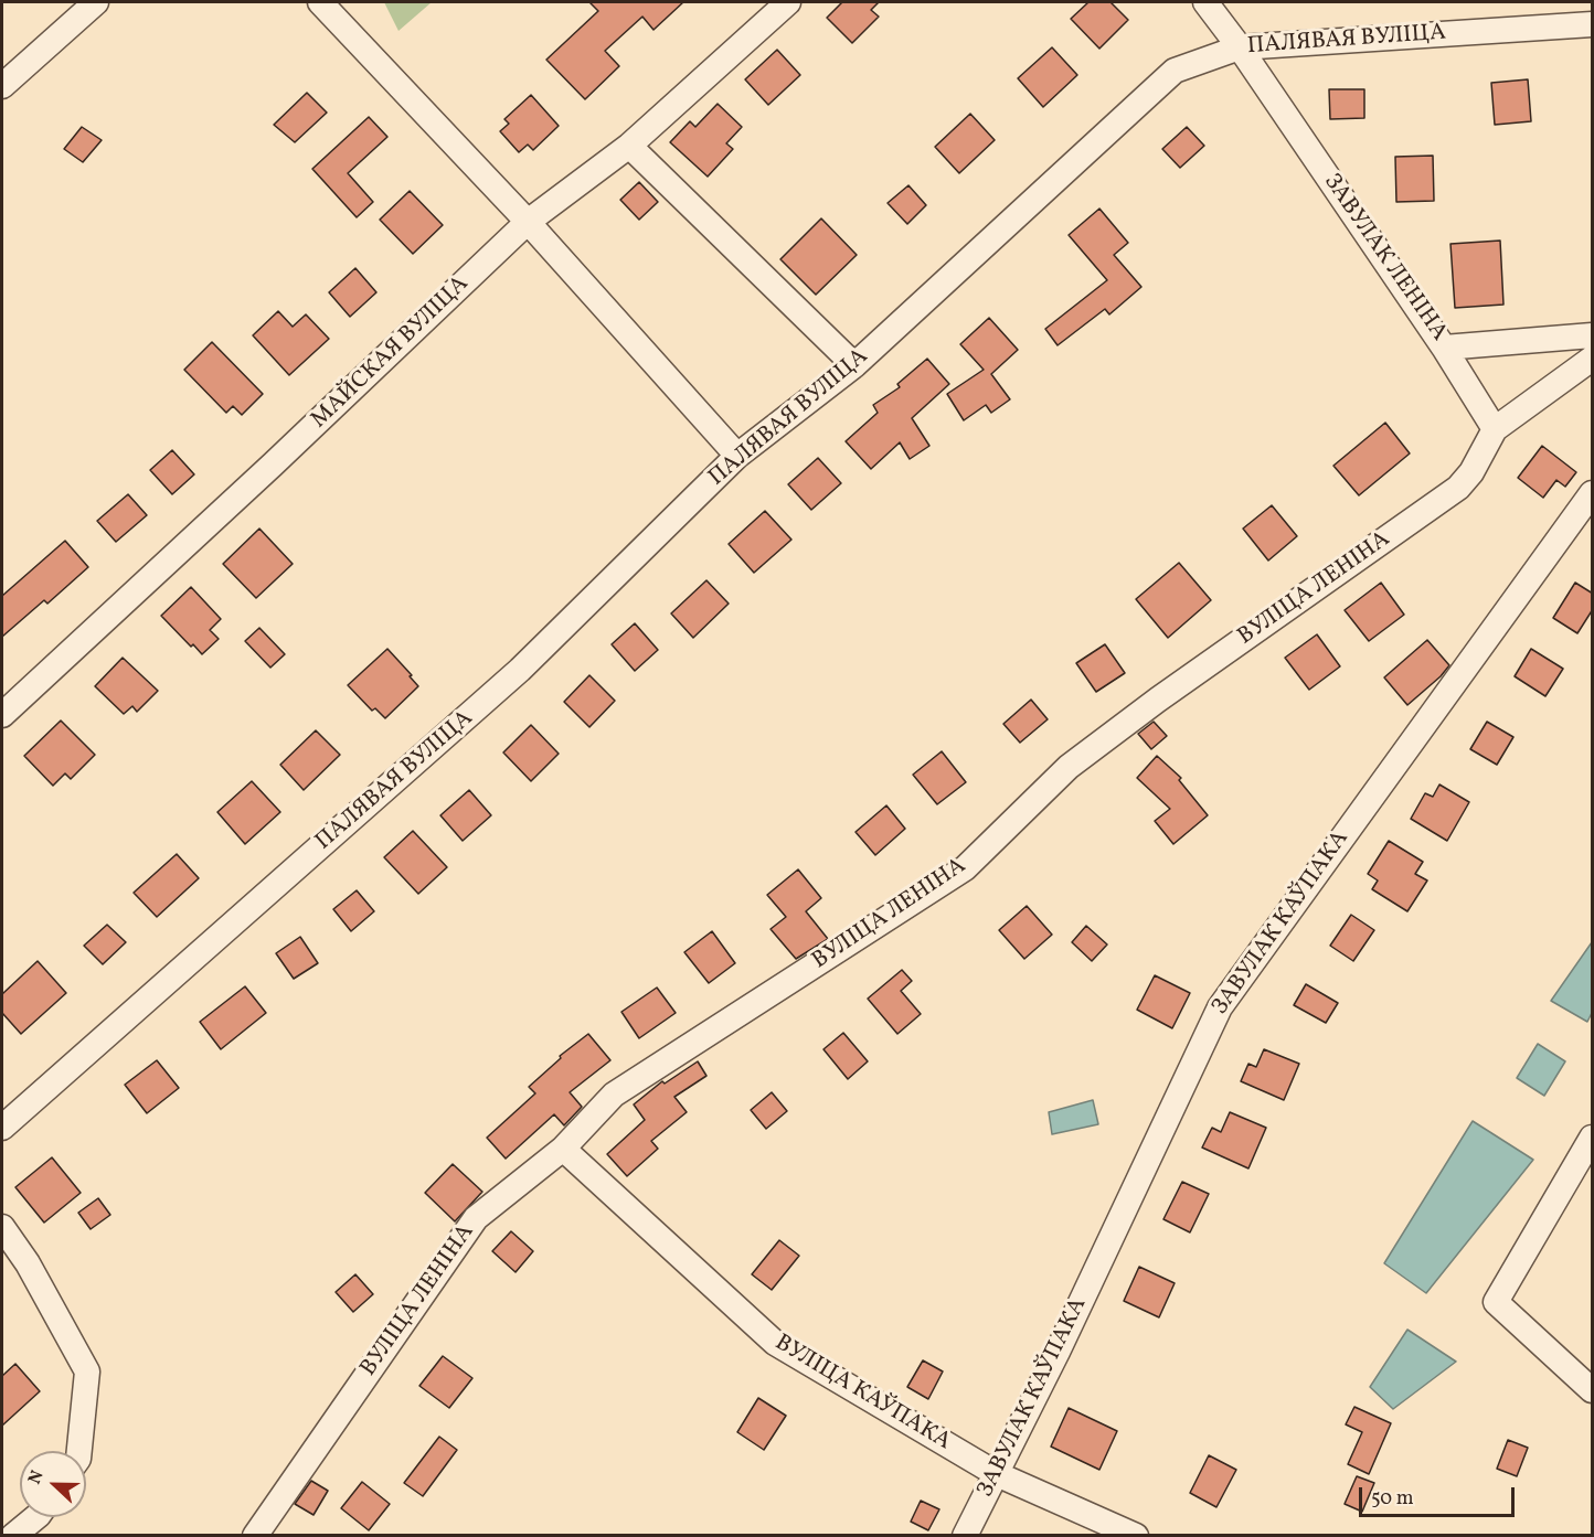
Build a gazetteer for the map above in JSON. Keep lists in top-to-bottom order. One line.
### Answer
{"streets":{"street":["ПАЛЯВАЯ ВУЛІЦА","ЗАВУЛАК ЛЕНІНА","МАЙСКАЯ ВУЛІЦА","ВУЛІЦА ЛЕНІНА","ЗАВУЛАК КАЎПАКА","ВУЛІЦА КАЎПАКА"]},"crossings":[["ПАЛЯВАЯ ВУЛІЦА","ЗАВУЛАК ЛЕНІНА"],["ВУЛІЦА ЛЕНІНА","ВУЛІЦА КАЎПАКА"],["ЗАВУЛАК КАЎПАКА","ВУЛІЦА КАЎПАКА"]],"scale_bar":"50 m","north":"left"}
